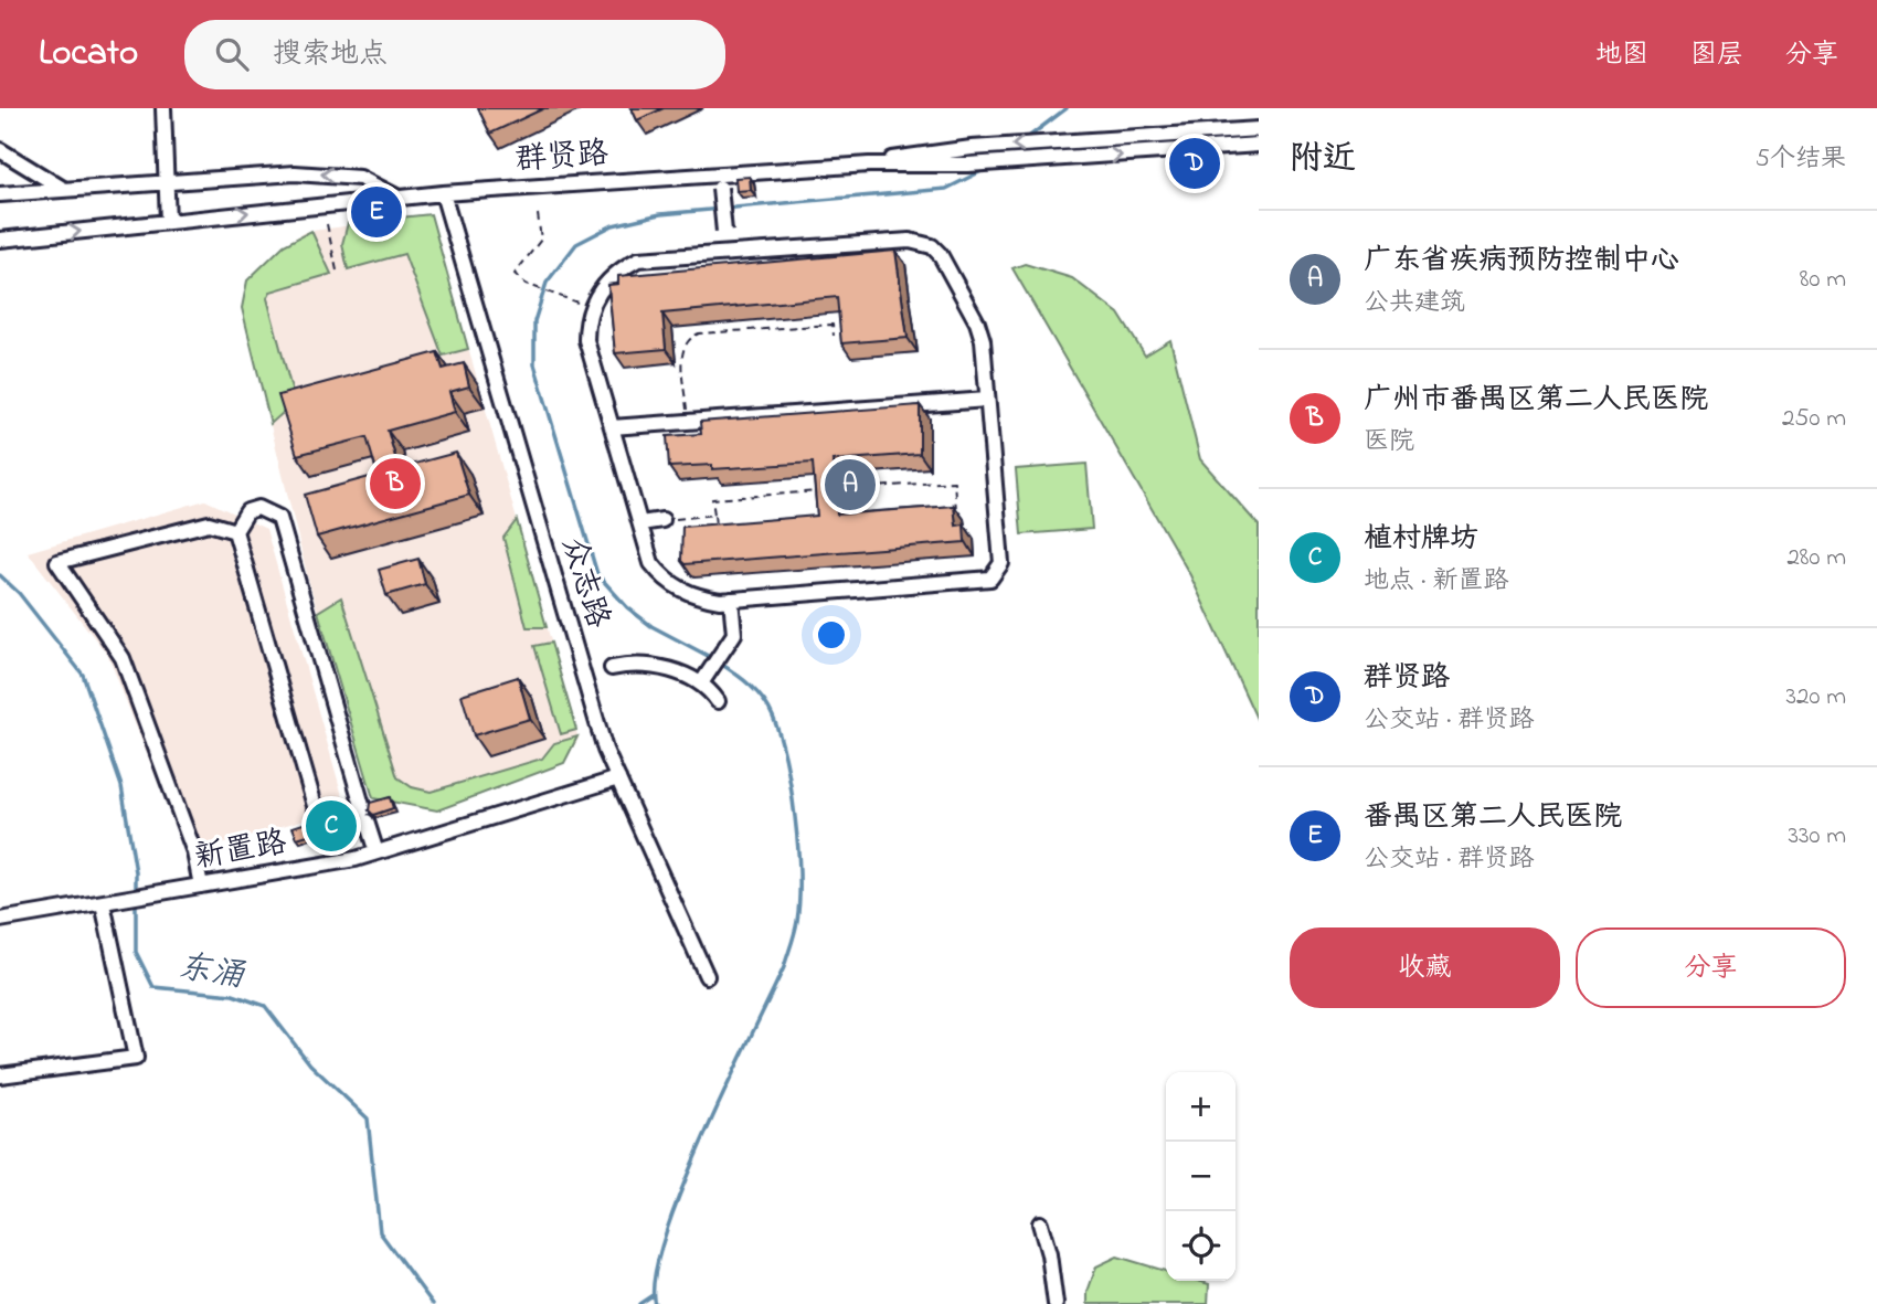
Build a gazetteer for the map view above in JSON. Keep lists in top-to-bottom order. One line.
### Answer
{"streets":{"street":["群贤路","众志路","新置路"]},"crossings":[["群贤路","众志路"],["众志路","新置路"]],"water":["东涌"],"page":{"header":"Locato","search":"搜索地点","nav":["地图","图层","分享"],"heading":["附近","5个结果"],"pins":["D","E","B","A","C"],"list":[{"mark":"A","name":"广东省疾病预防控制中心","note":"公共建筑","value":"80 m"},{"mark":"B","name":"广州市番禺区第二人民医院","note":"医院","value":"250 m"},{"mark":"C","name":"植村牌坊","note":"地点 · 新置路","value":"280 m"},{"mark":"D","name":"群贤路","note":"公交站 · 群贤路","value":"320 m"},{"mark":"E","name":"番禺区第二人民医院","note":"公交站 · 群贤路","value":"330 m"}],"buttons":["收藏","分享"],"map_buttons":["+","−"]}}
